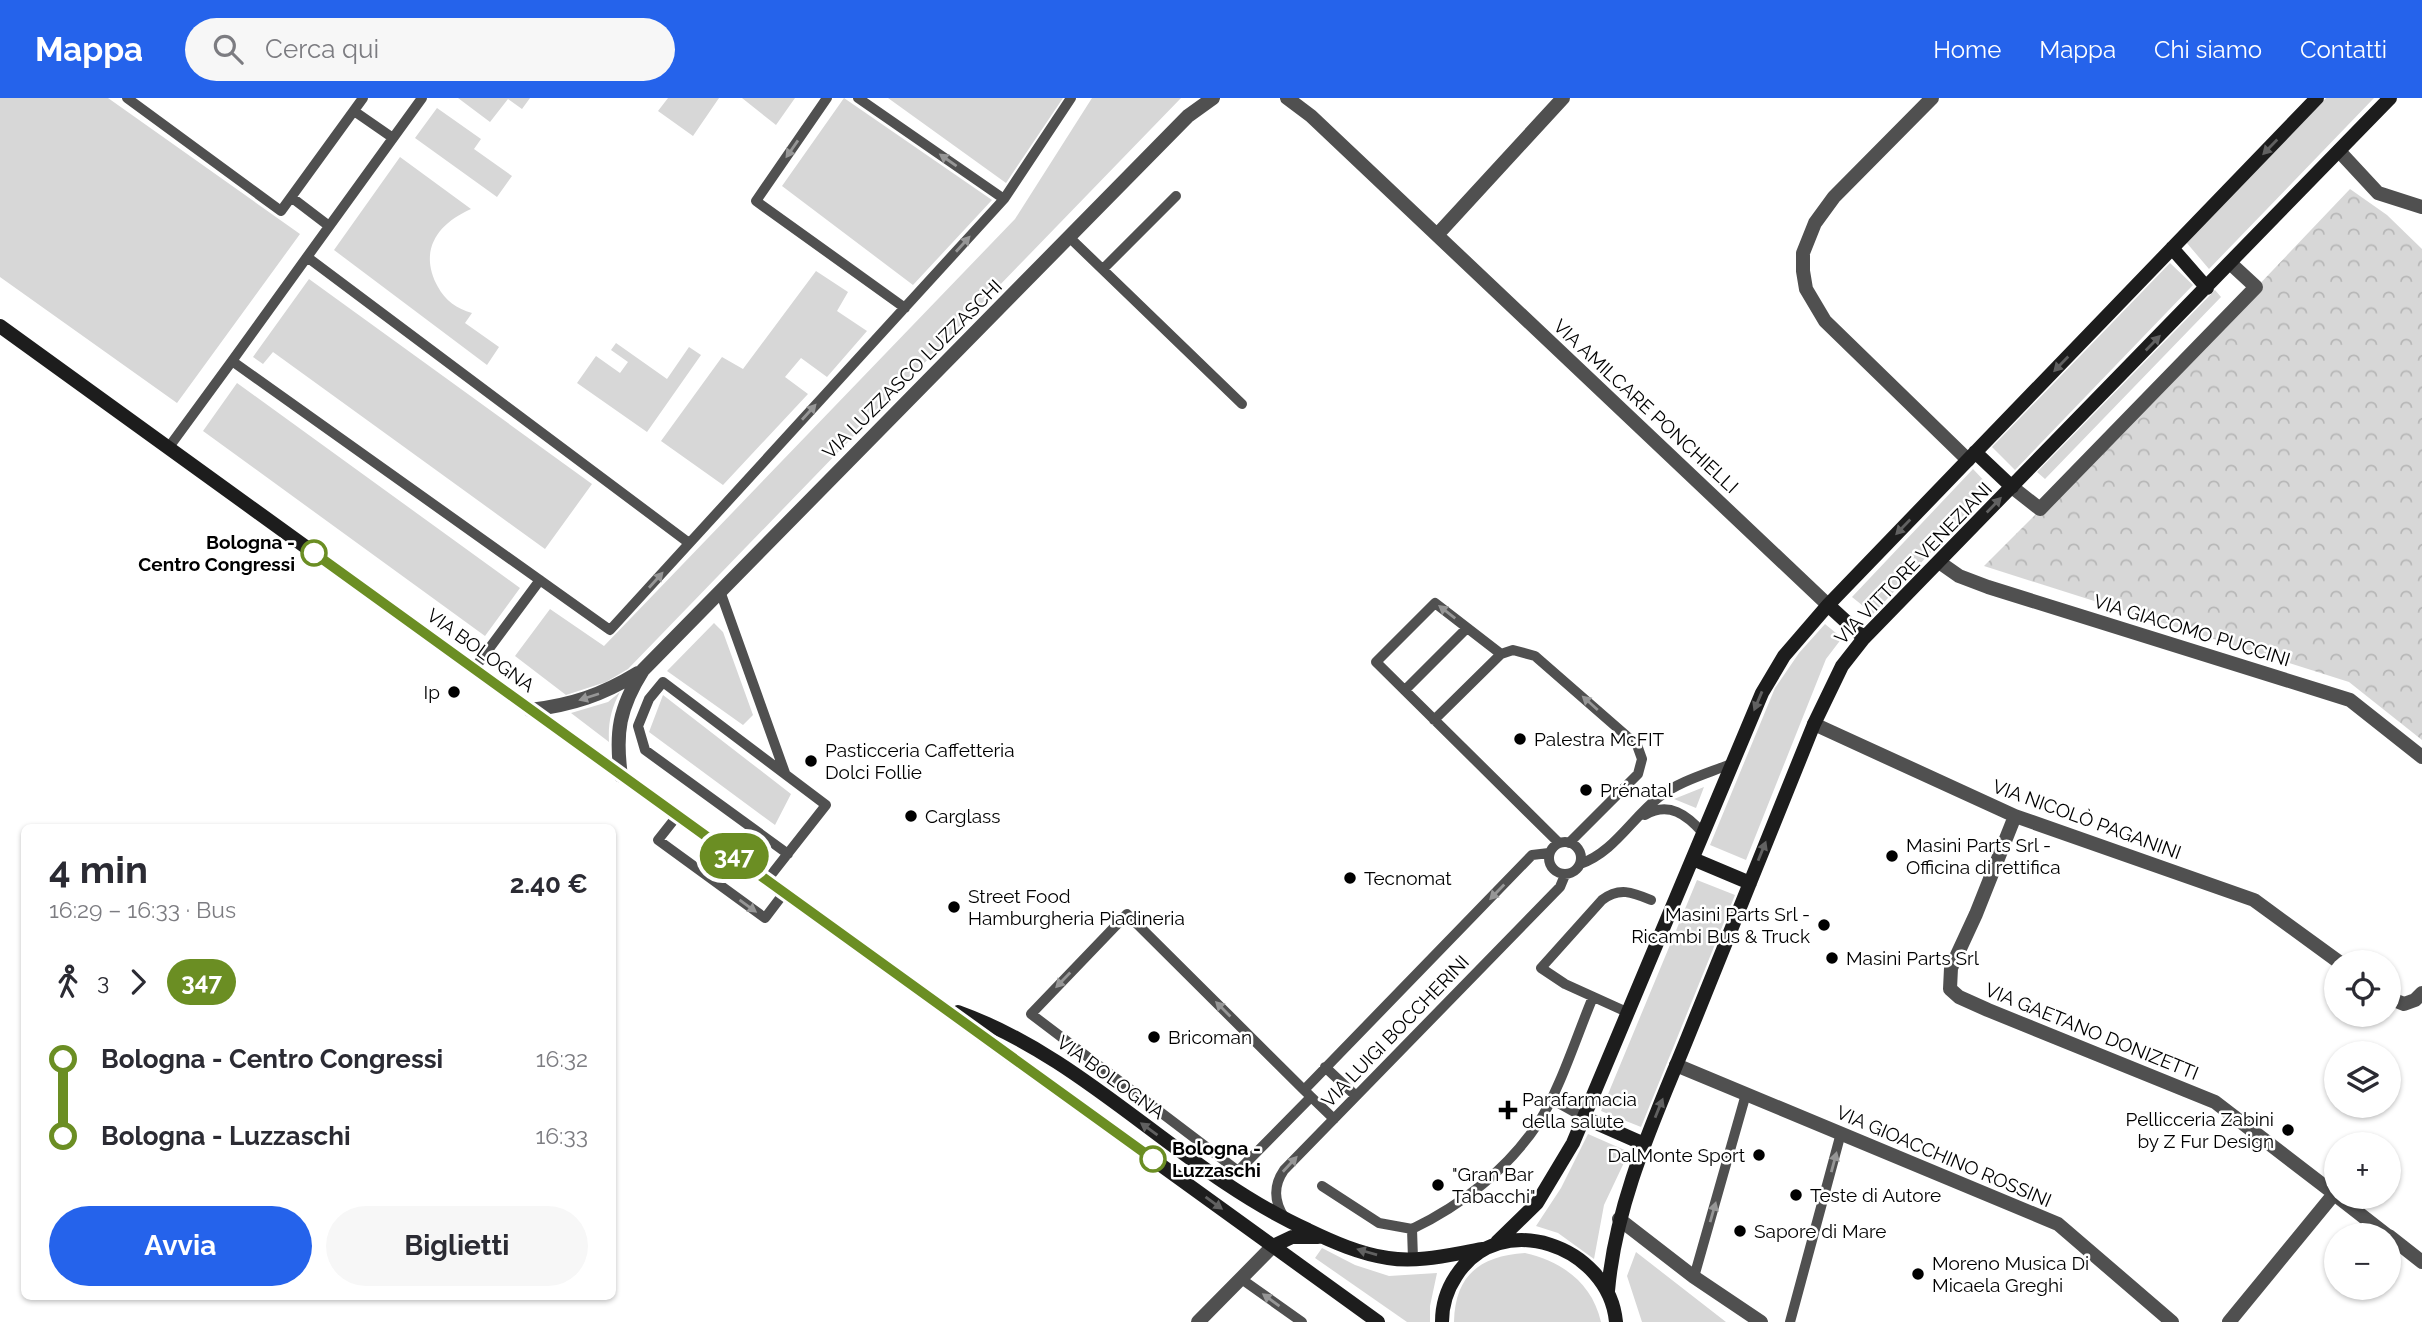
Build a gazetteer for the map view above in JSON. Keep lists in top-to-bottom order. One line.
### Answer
{"streets":{"main road":["VIA VITTORE VENEZIANI","VIA BOLOGNA"],"street":["VIA LUZZASCO LUZZASCHI","VIA AMILCARE PONCHIELLI","VIA GIACOMO PUCCINI","VIA NICOLÒ PAGANINI","VIA GAETANO DONIZETTI","VIA GIOACCHINO ROSSINI"],"lane":["VIA LUIGI BOCCHERINI"]},"crossings":[["VIA LUZZASCO LUZZASCHI","VIA BOLOGNA"],["VIA AMILCARE PONCHIELLI","VIA VITTORE VENEZIANI"],["VIA VITTORE VENEZIANI","VIA GIACOMO PUCCINI"],["VIA VITTORE VENEZIANI","VIA BOLOGNA"],["VIA VITTORE VENEZIANI","VIA NICOLÒ PAGANINI"],["VIA VITTORE VENEZIANI","VIA LUIGI BOCCHERINI"],["VIA VITTORE VENEZIANI","VIA GIOACCHINO ROSSINI"],["VIA BOLOGNA","VIA LUIGI BOCCHERINI"],["VIA NICOLÒ PAGANINI","VIA GAETANO DONIZETTI"]],"places":{"other":["Bologna - Centro Congressi","Ip","Palestra McFIT","Pasticceria Caffetteria Dolci Follie","Prénatal","Carglass","Masini Parts Srl - Officina di rettifica","Tecnomat","Street Food Hamburgheria Piadineria","Masini Parts Srl - Ricambi Bus & Truck","Masini Parts Srl","Bricoman","Pellicceria Zabini by Z Fur Design","DalMonte Sport","Bologna - Luzzaschi","\"Gran Bar Tabacchi\"","Teste di Autore","Sapore di Mare","Moreno Musica Di Micaela Greghi"],"health":["Parafarmacia della salute"]},"lines":["bus line 347"],"page":{"header":"Mappa","search":"Cerca qui","nav":["Home","Mappa","Chi siamo","Contatti"],"on_map":"347","heading":["4 min","16:29 – 16:33 · Bus","2.40 €"],"legs":["3","347"],"map_buttons":["+","−"],"list":[{"name":"Bologna - Centro Congressi","value":"16:32"},{"name":"Bologna - Luzzaschi","value":"16:33"}],"buttons":["Avvia","Biglietti"]}}
